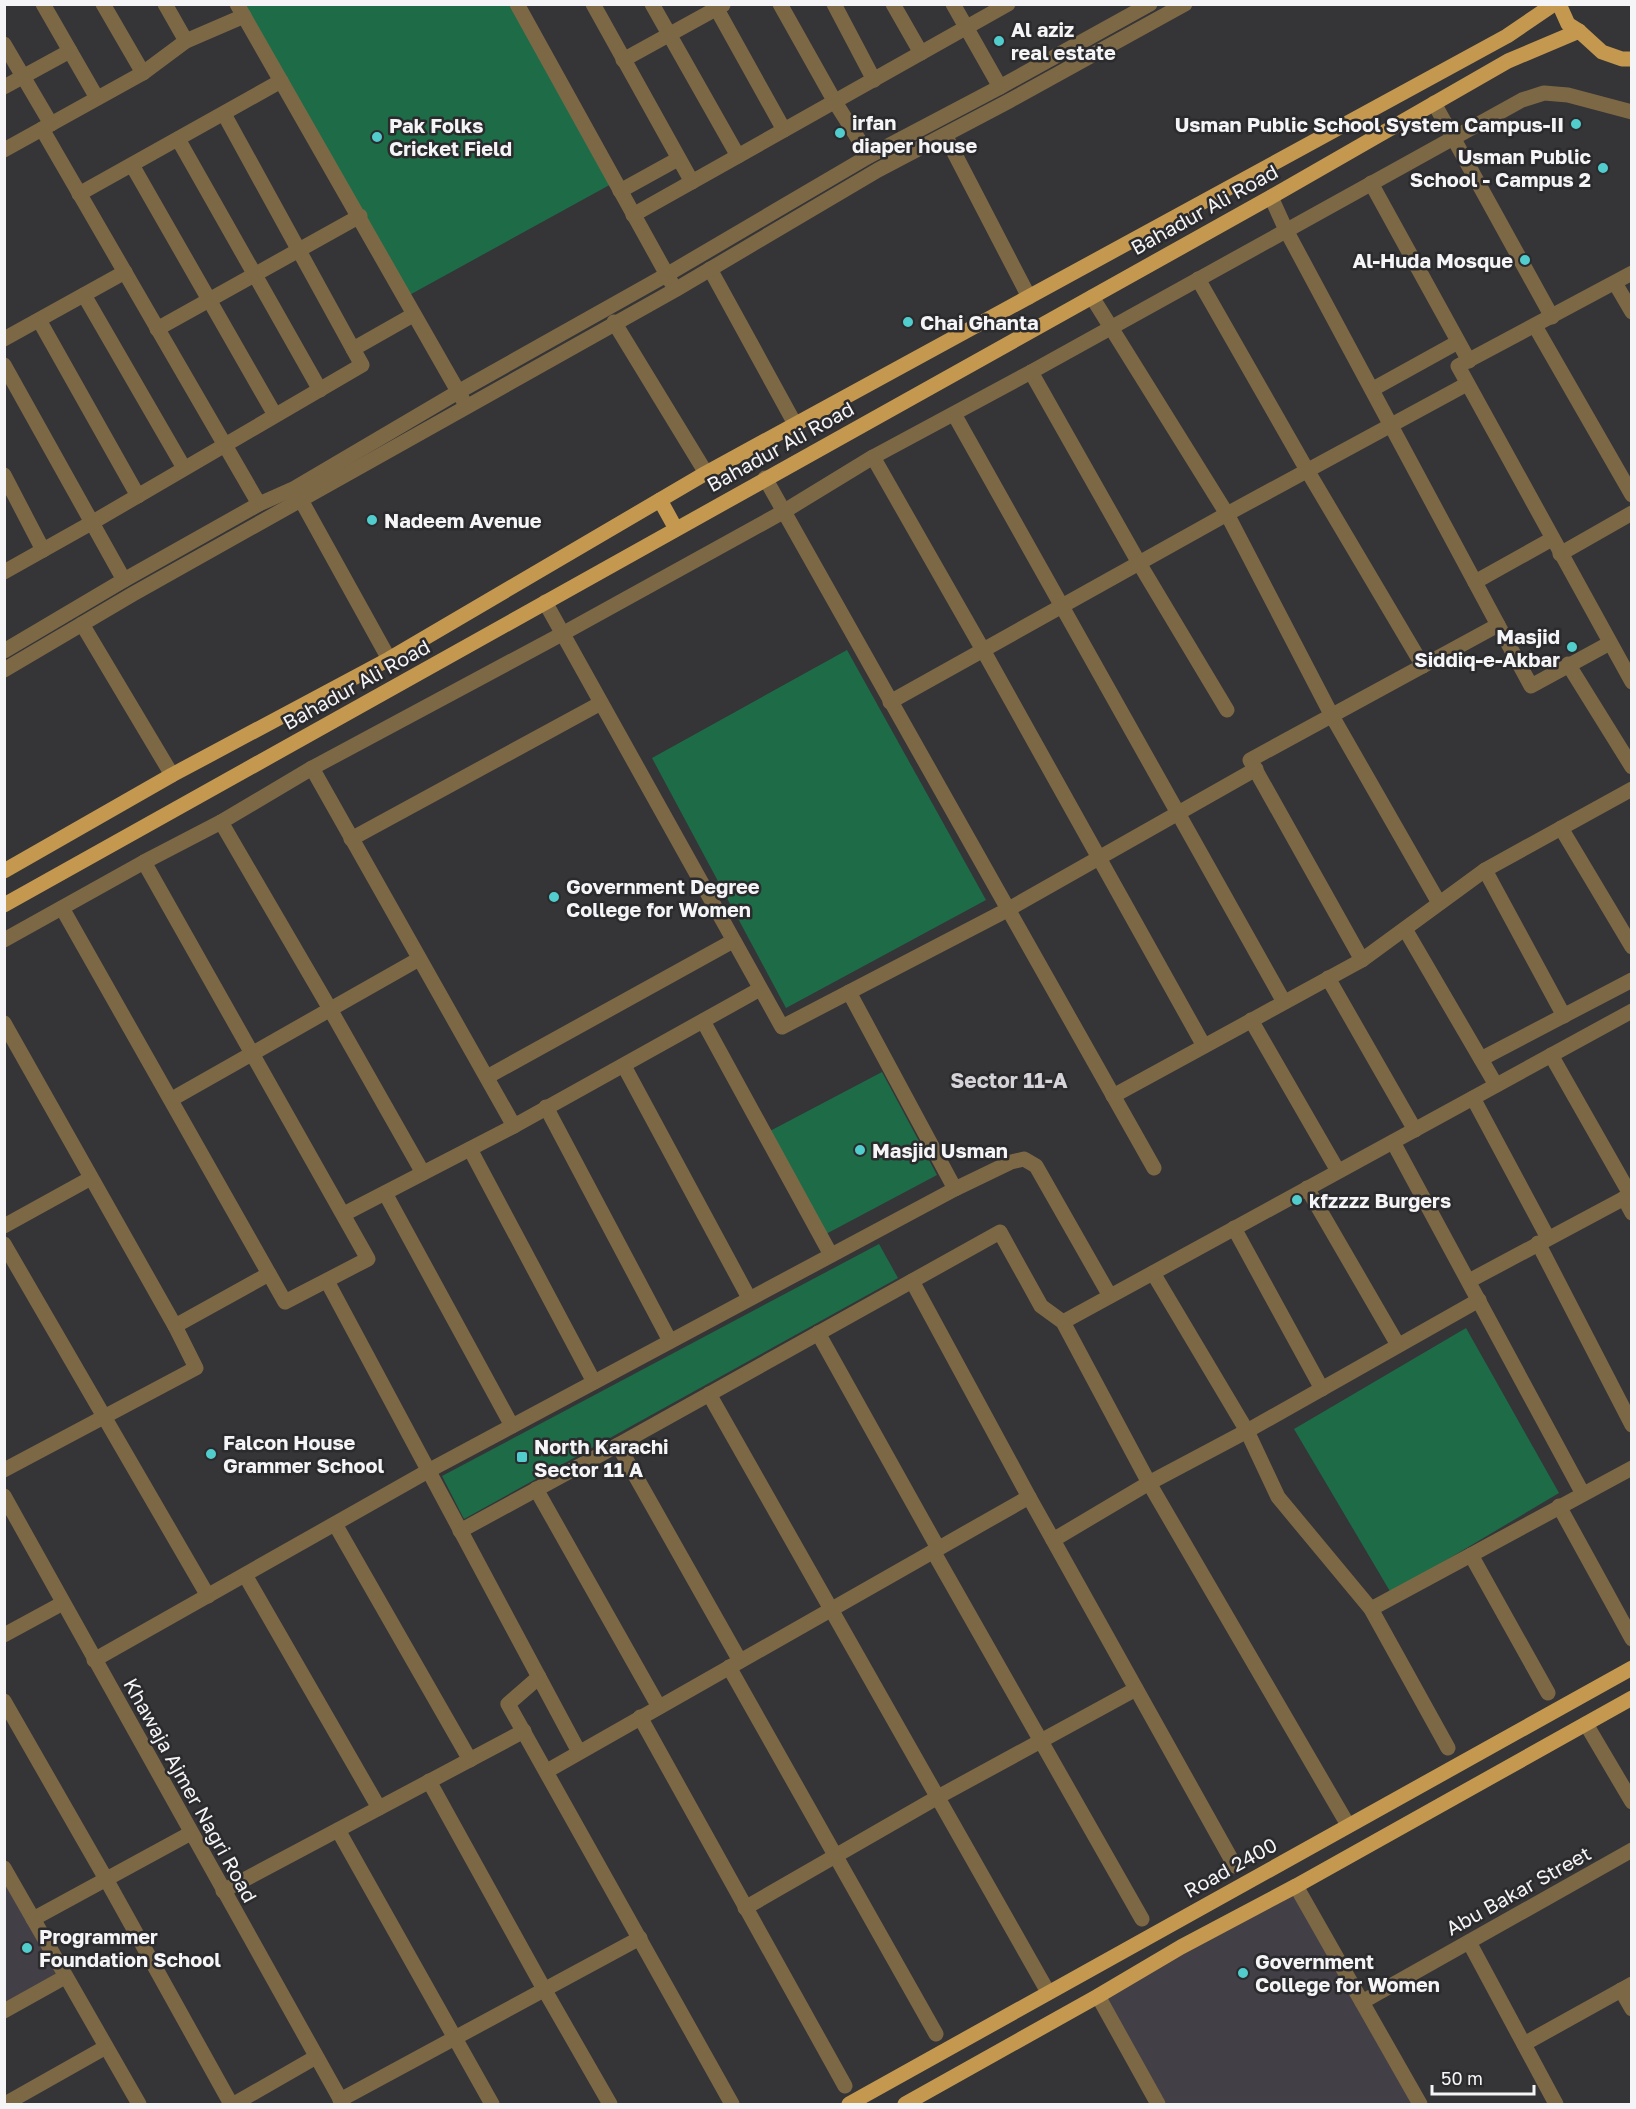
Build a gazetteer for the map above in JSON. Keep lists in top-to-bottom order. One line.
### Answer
{"streets":{"main road":["Bahadur Ali Road","Road 2400"],"street":["Khawaja Ajmer Nagri Road","Abu Bakar Street"]},"districts":["Sector 11-A"],"places":{"other":["Al aziz real estate","Usman Public School System Campus-II","irfan diaper house","Pak Folks Cricket Field","Usman Public School - Campus 2","Al-Huda Mosque","Chai Ghanta","Nadeem Avenue","Masjid Siddiq-e-Akbar","Government Degree College for Women","Masjid Usman","kfzzzz Burgers","Falcon House Grammer School","Programmer Foundation School","Government College for Women"],"transit":["North Karachi Sector 11 A"]},"scale_bar":"50 m"}
